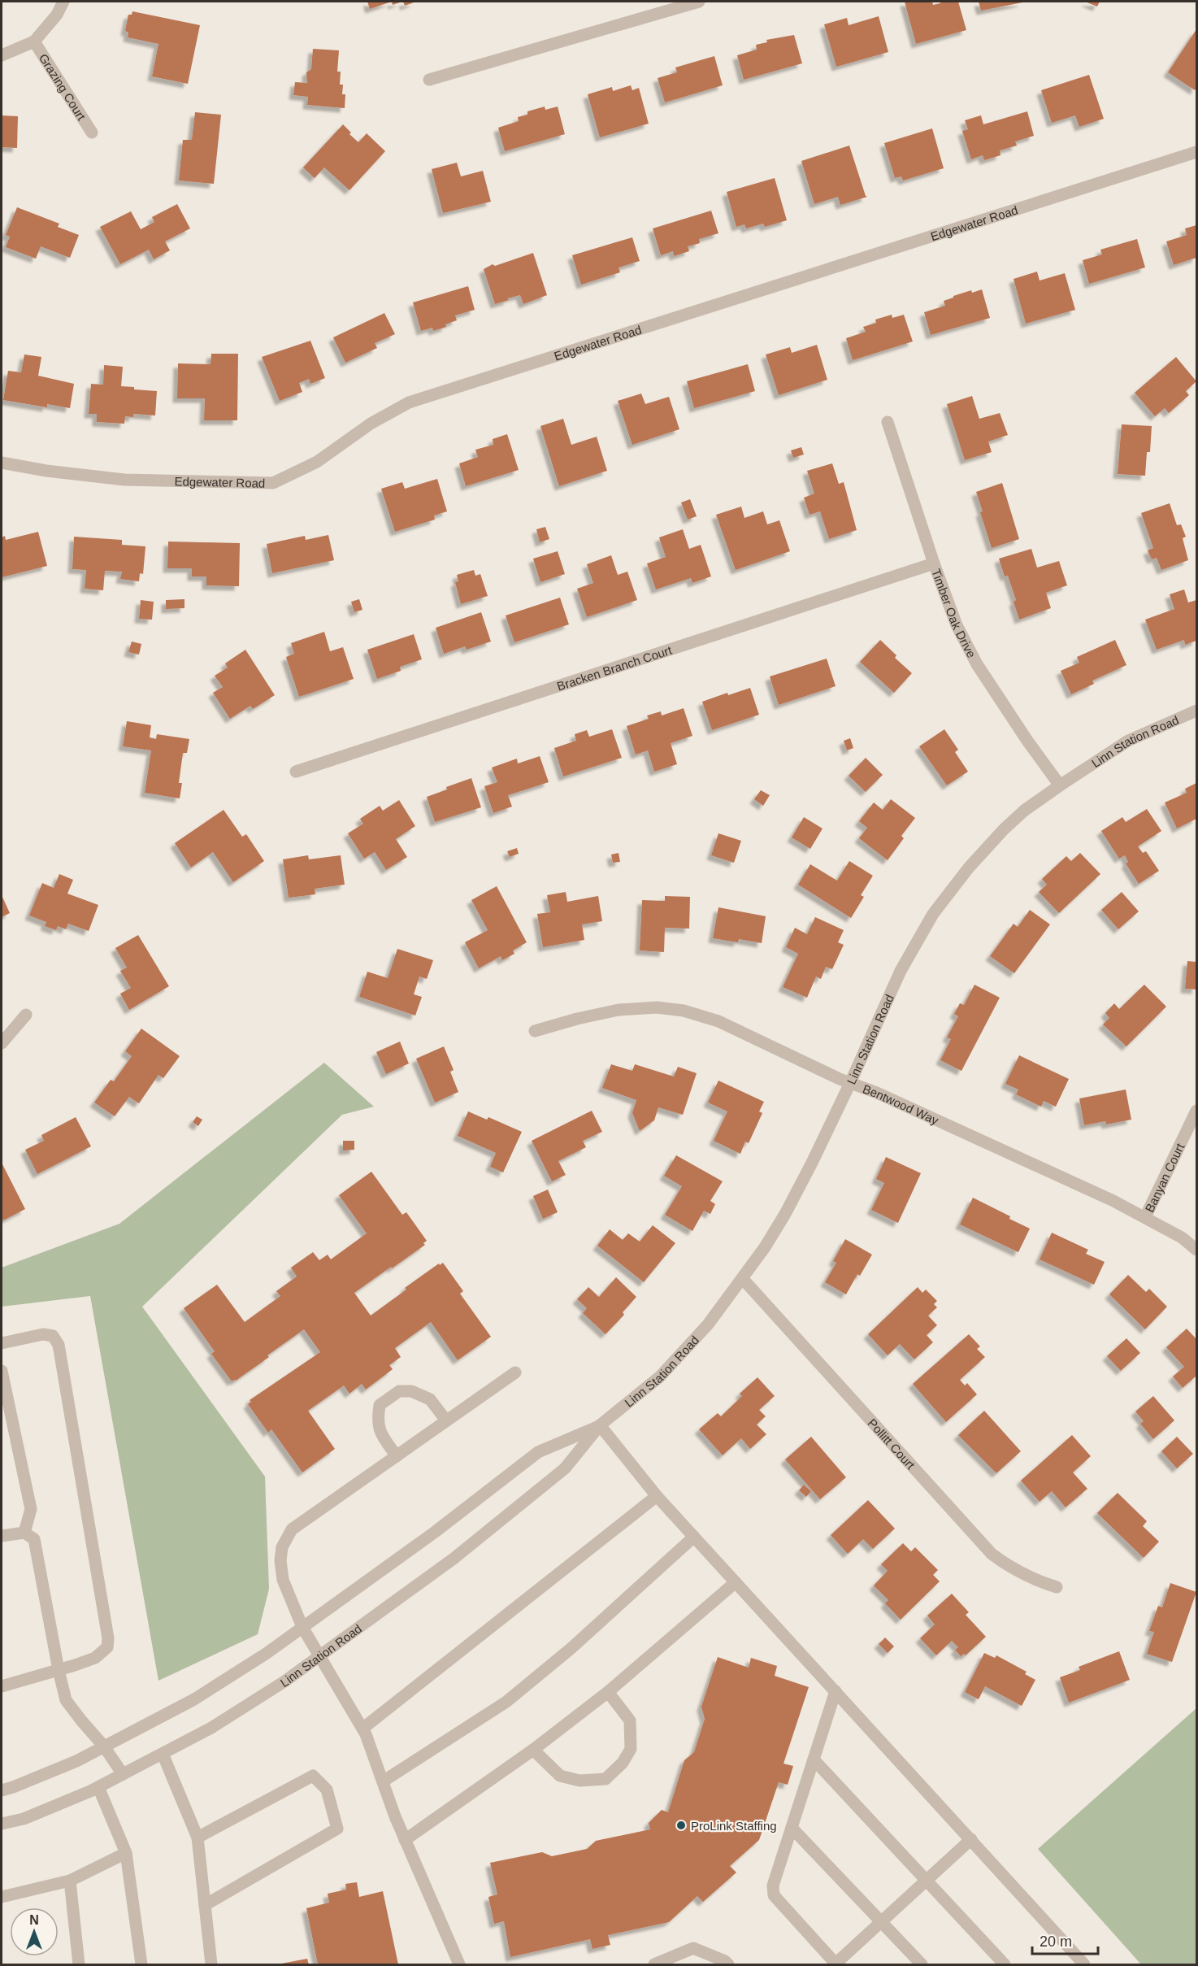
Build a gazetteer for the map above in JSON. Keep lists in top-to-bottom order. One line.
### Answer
{"streets":{"street":["Grazing Court","Edgewater Road","Timber Oak Drive","Bracken Branch Court","Linn Station Road","Bentwood Way","Banyan Court","Pollitt Court"]},"crossings":[["Timber Oak Drive","Bracken Branch Court"],["Timber Oak Drive","Linn Station Road"],["Linn Station Road","Bentwood Way"],["Linn Station Road","Pollitt Court"],["Bentwood Way","Banyan Court"]],"places":["ProLink Staffing"],"scale_bar":"20 m","north":"top"}
